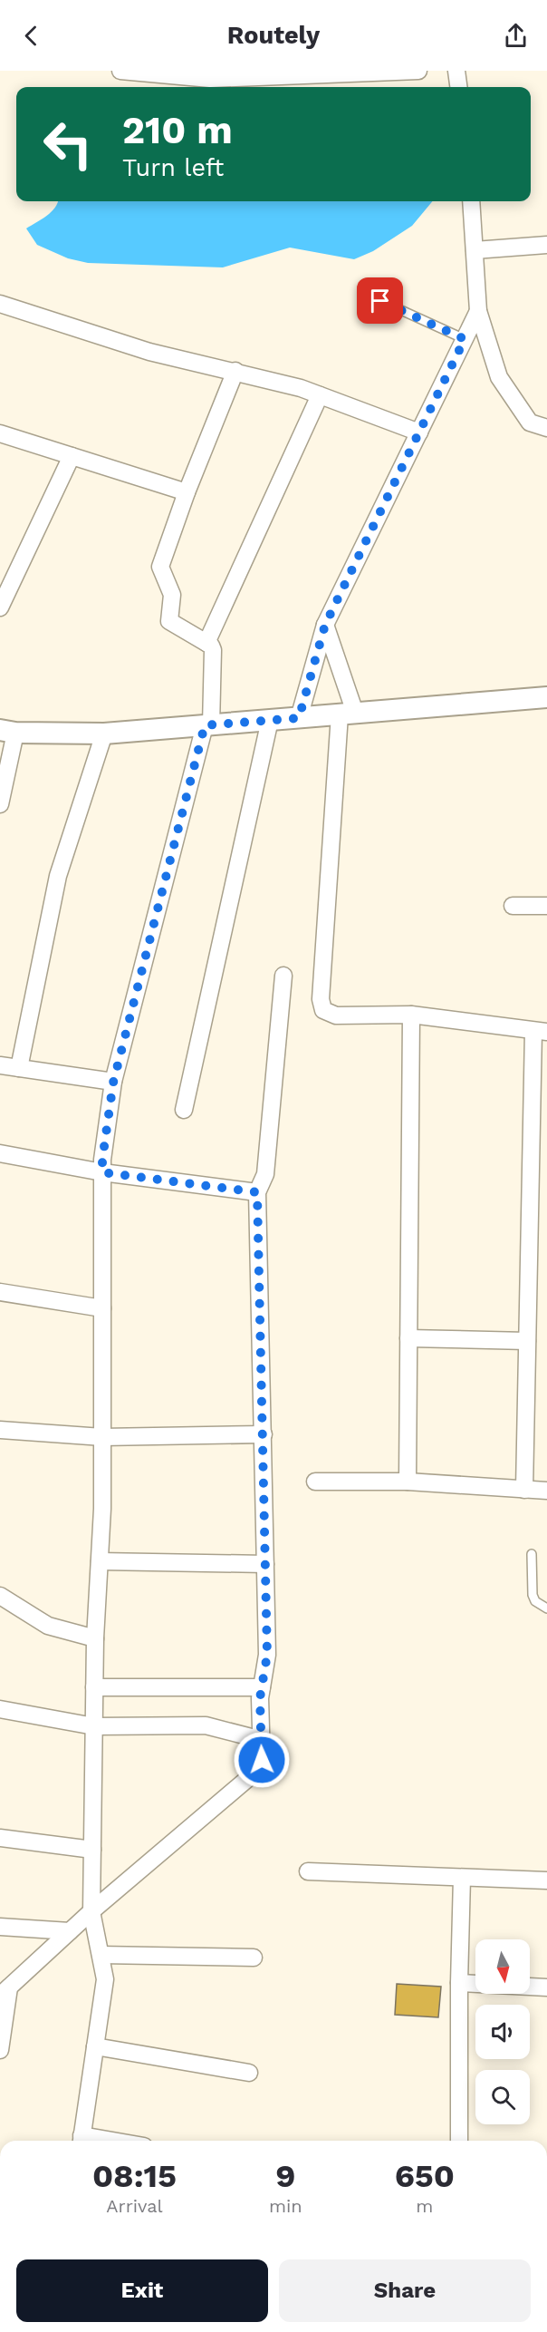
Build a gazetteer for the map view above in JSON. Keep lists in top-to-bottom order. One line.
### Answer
{"north":"bottom","page":{"header":"Routely","turn":["210 m","Turn left"],"eta":["08:15","Arrival","9","min","650","m"],"buttons":["Exit","Share"]}}
